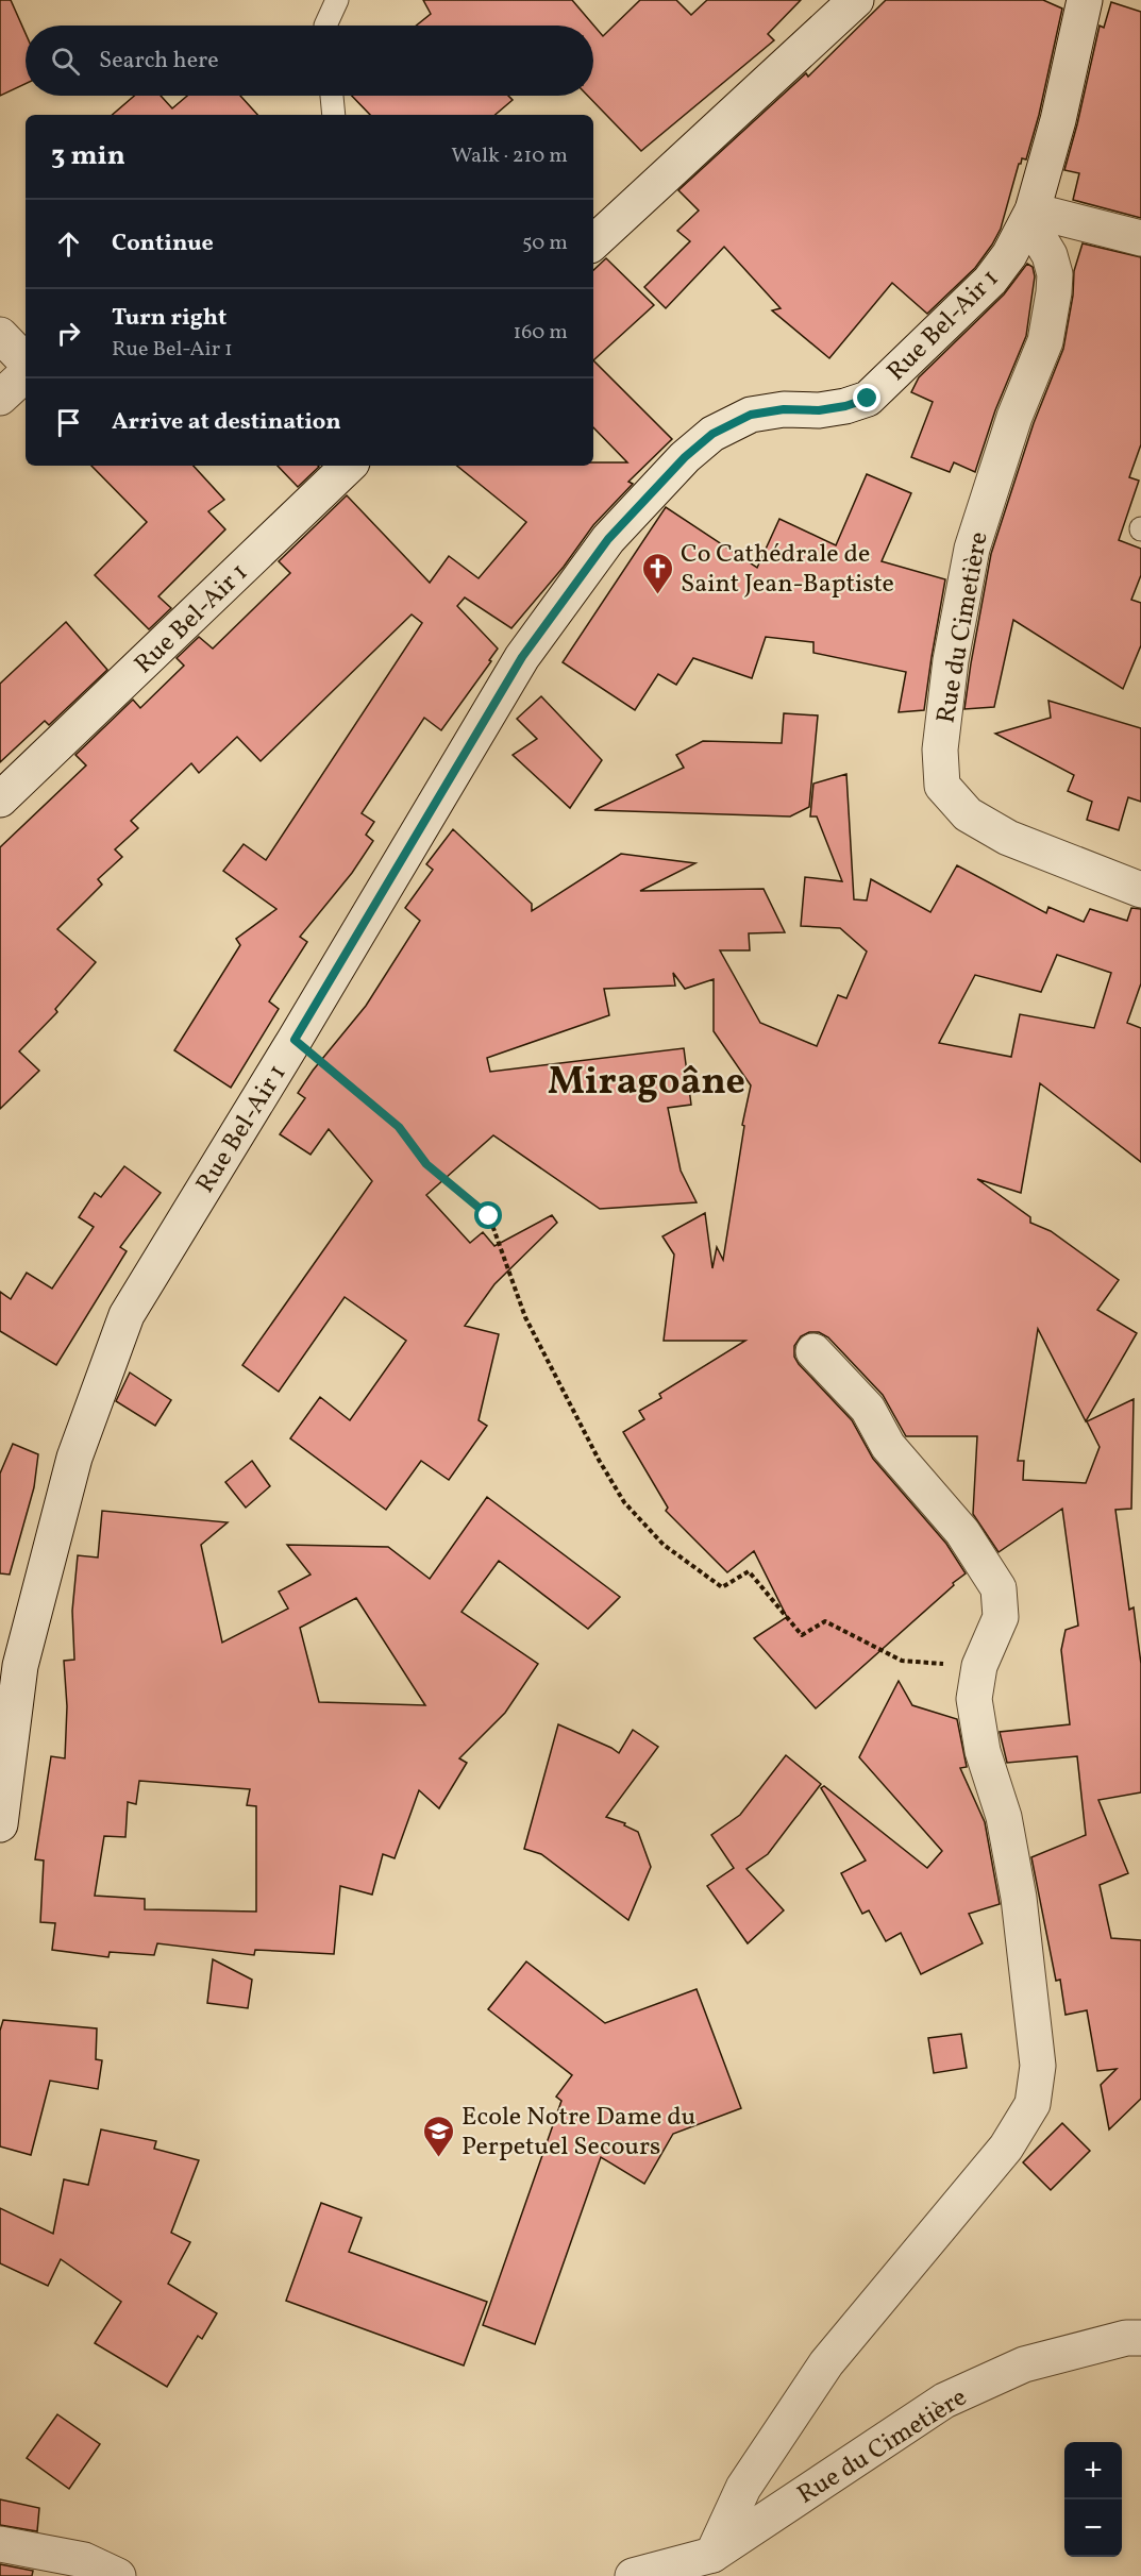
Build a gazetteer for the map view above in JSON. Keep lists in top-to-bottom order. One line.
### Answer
{"streets":{"street":["Rue Bel-Air 1","Rue du Cimetière"]},"crossings":[["Rue Bel-Air 1","Rue du Cimetière"]],"districts":["Miragoâne"],"places":{"church":["Co Cathédrale de Saint Jean-Baptiste"],"school or university":["Ecole Notre Dame du Perpetuel Secours"]},"page":{"search":"Search here","heading":["3 min","Walk · 210 m"],"list":[["Continue","50 m"],["Turn right","Rue Bel-Air 1","160 m"],"Arrive at destination"],"map_buttons":["+","−"]}}
